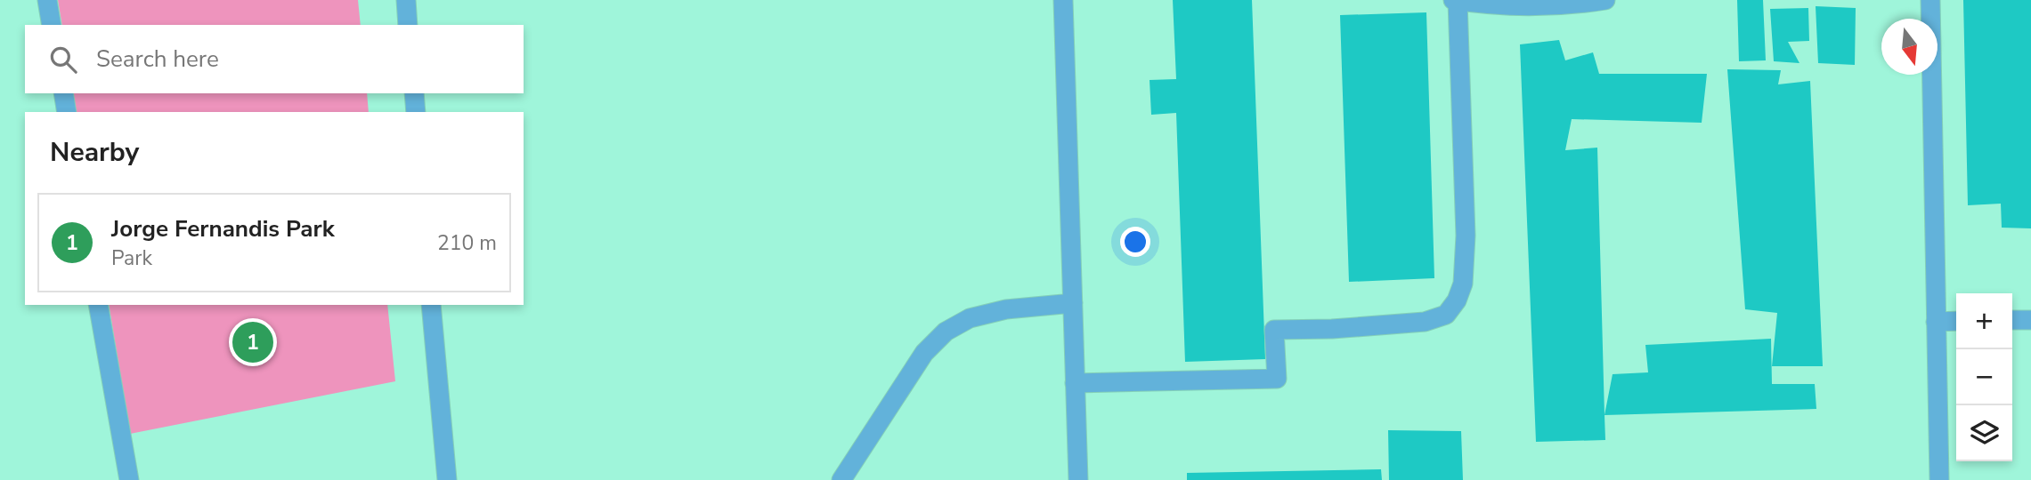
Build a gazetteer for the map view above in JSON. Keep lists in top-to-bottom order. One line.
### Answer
{"north":"bottom","page":{"search":"Search here","heading":"Nearby","list":[{"mark":"1","name":"Jorge Fernandis Park","note":"Park","value":"210 m"}],"map_buttons":["+","−"],"pins":"1"}}
